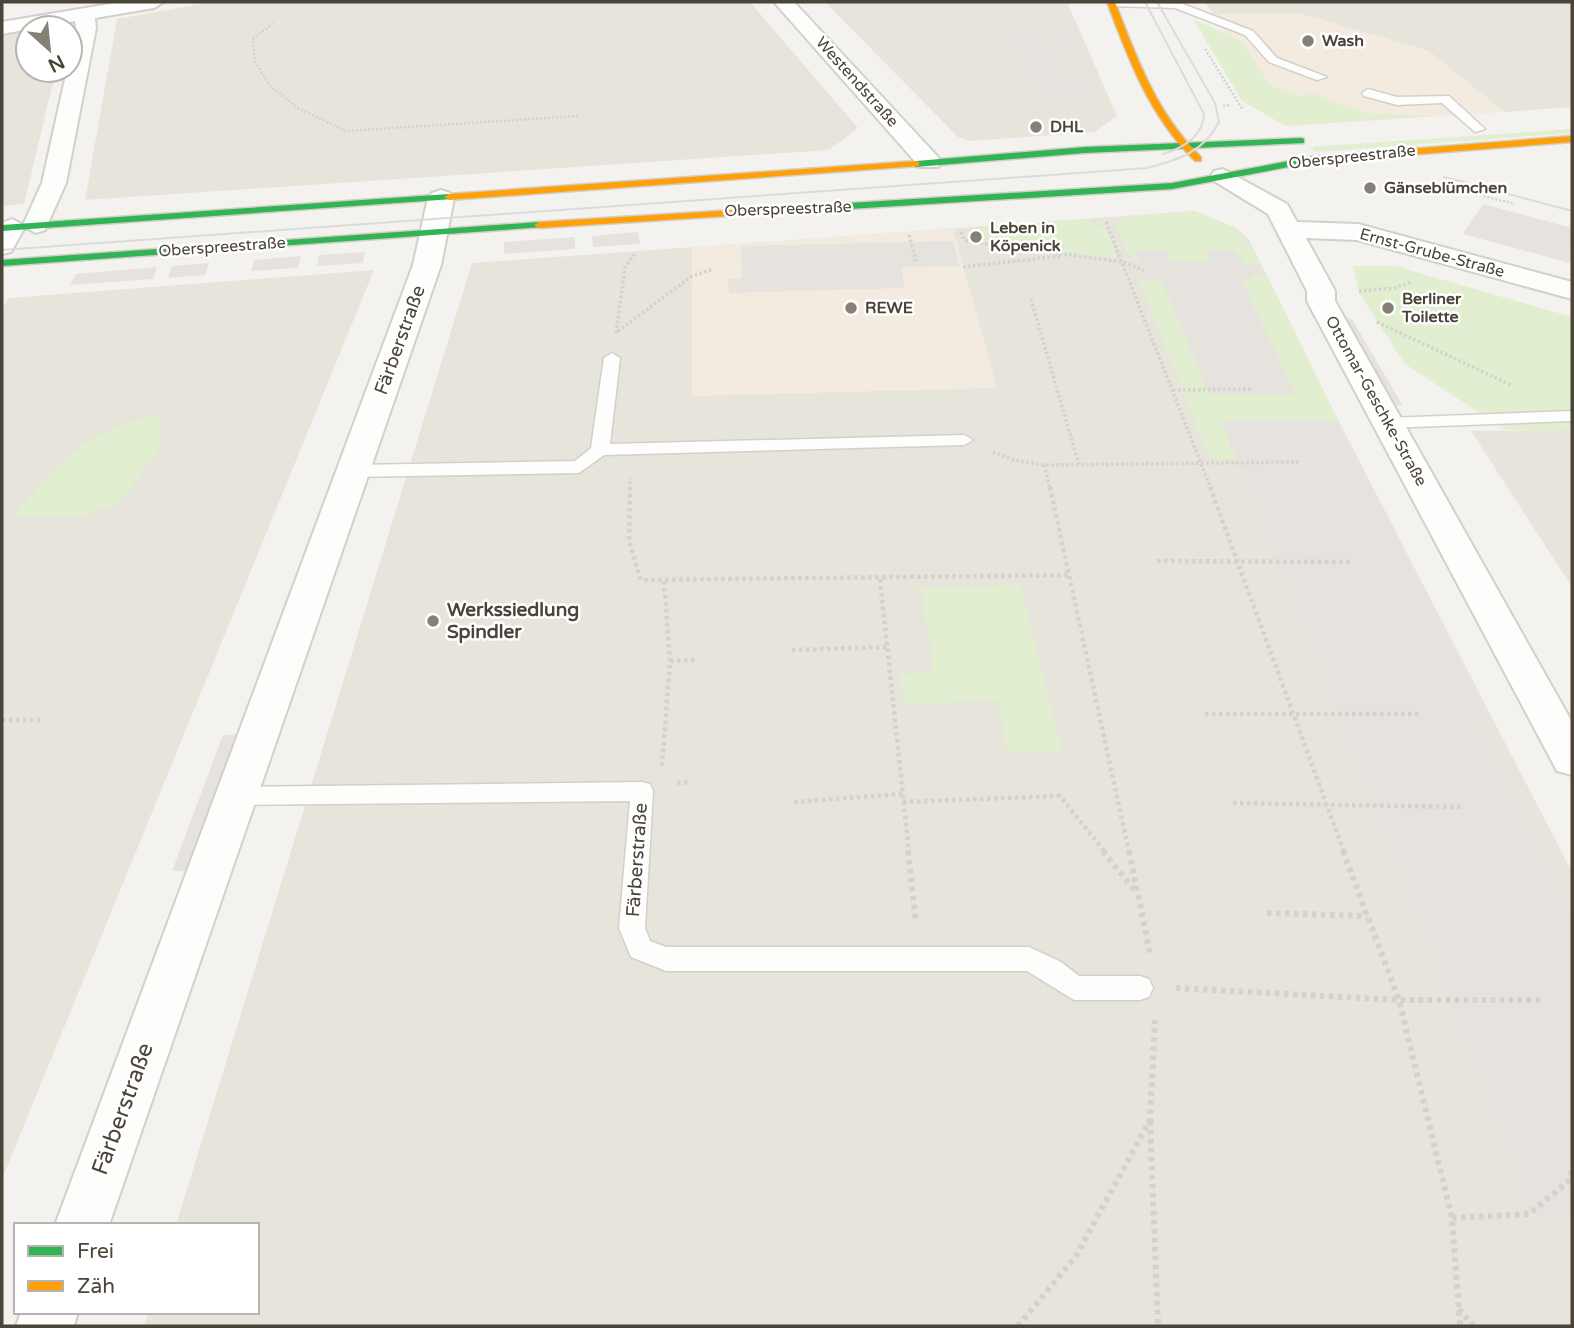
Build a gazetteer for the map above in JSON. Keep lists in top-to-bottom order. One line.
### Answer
{"streets":{"main road":["Oberspreestraße","Ottomar-Geschke-Straße"],"street":["Westendstraße","Ernst-Grube-Straße","Färberstraße"]},"crossings":[["Westendstraße","Oberspreestraße"],["Oberspreestraße","Färberstraße"],["Oberspreestraße","Ottomar-Geschke-Straße"],["Ernst-Grube-Straße","Ottomar-Geschke-Straße"]],"places":["Wash","DHL","Gänseblümchen","Leben in Köpenick","REWE","Berliner Toilette","Werkssiedlung Spindler"],"legend":["Frei","Zäh"],"north":"bottom right"}
